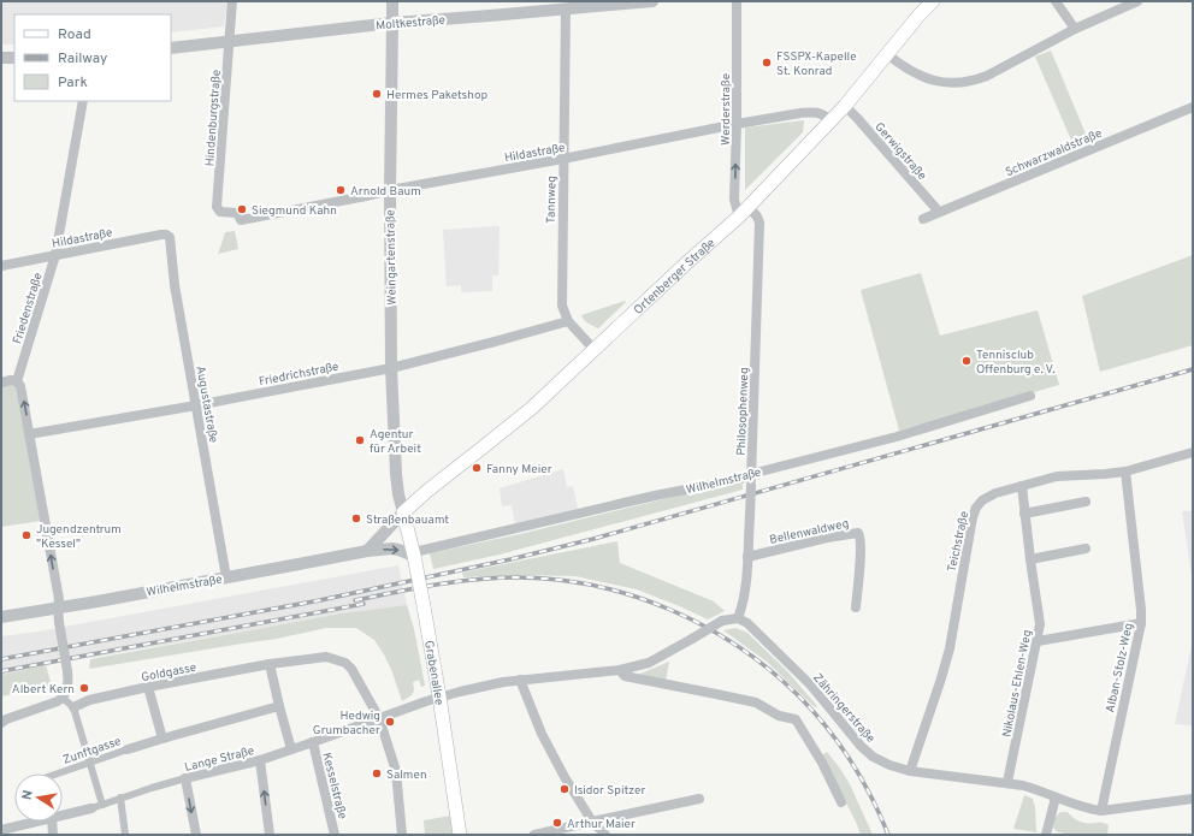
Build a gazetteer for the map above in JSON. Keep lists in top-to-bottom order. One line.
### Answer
{"streets":{"main road":["Ortenberger Straße","Grabenallee"],"street":["Moltkestraße","Werderstraße","Hindenburgstraße","Gerwigstraße","Hildastraße","Schwarzwaldstraße","Tannweg","Weingartenstraße","Friedenstraße","Friedrichstraße","Augustastraße","Philosophenweg","Wilhelmstraße","Bellenwaldweg","Teichstraße","Alban-Stolz-Weg","Goldgasse","Nikolaus-Ehlen-Weg","Zähringerstraße","Zunftgasse","Lange Straße","Kesselstraße"]},"crossings":[["Moltkestraße","Hindenburgstraße"],["Moltkestraße","Tannweg"],["Moltkestraße","Weingartenstraße"],["Werderstraße","Hildastraße"],["Werderstraße","Ortenberger Straße"],["Werderstraße","Philosophenweg"],["Hindenburgstraße","Hildastraße"],["Gerwigstraße","Schwarzwaldstraße"],["Gerwigstraße","Ortenberger Straße"],["Hildastraße","Tannweg"],["Hildastraße","Weingartenstraße"],["Hildastraße","Ortenberger Straße"],["Hildastraße","Friedenstraße"],["Hildastraße","Augustastraße"],["Tannweg","Ortenberger Straße"],["Tannweg","Friedrichstraße"],["Weingartenstraße","Ortenberger Straße"],["Weingartenstraße","Friedrichstraße"],["Weingartenstraße","Grabenallee"],["Ortenberger Straße","Philosophenweg"],["Ortenberger Straße","Grabenallee"],["Friedrichstraße","Augustastraße"],["Augustastraße","Wilhelmstraße"],["Philosophenweg","Wilhelmstraße"],["Philosophenweg","Bellenwaldweg"],["Philosophenweg","Zähringerstraße"],["Wilhelmstraße","Grabenallee"],["Teichstraße","Alban-Stolz-Weg"],["Teichstraße","Nikolaus-Ehlen-Weg"],["Teichstraße","Zähringerstraße"],["Alban-Stolz-Weg","Zähringerstraße"],["Goldgasse","Lange Straße"],["Grabenallee","Lange Straße"],["Nikolaus-Ehlen-Weg","Zähringerstraße"],["Lange Straße","Kesselstraße"]],"one_way":["Werderstraße"],"places":["FSSPX-Kapelle St. Konrad","Hermes Paketshop","Arnold Baum","Siegmund Kahn","Tennisclub Offenburg e. V.","Agentur für Arbeit","Fanny Meier","Straßenbauamt","Jugendzentrum \"Kessel\"","Albert Kern","Hedwig Grumbacher","Salmen","Isidor Spitzer","Arthur Maier"],"legend":["Road","Railway","Park"],"north":"left"}
